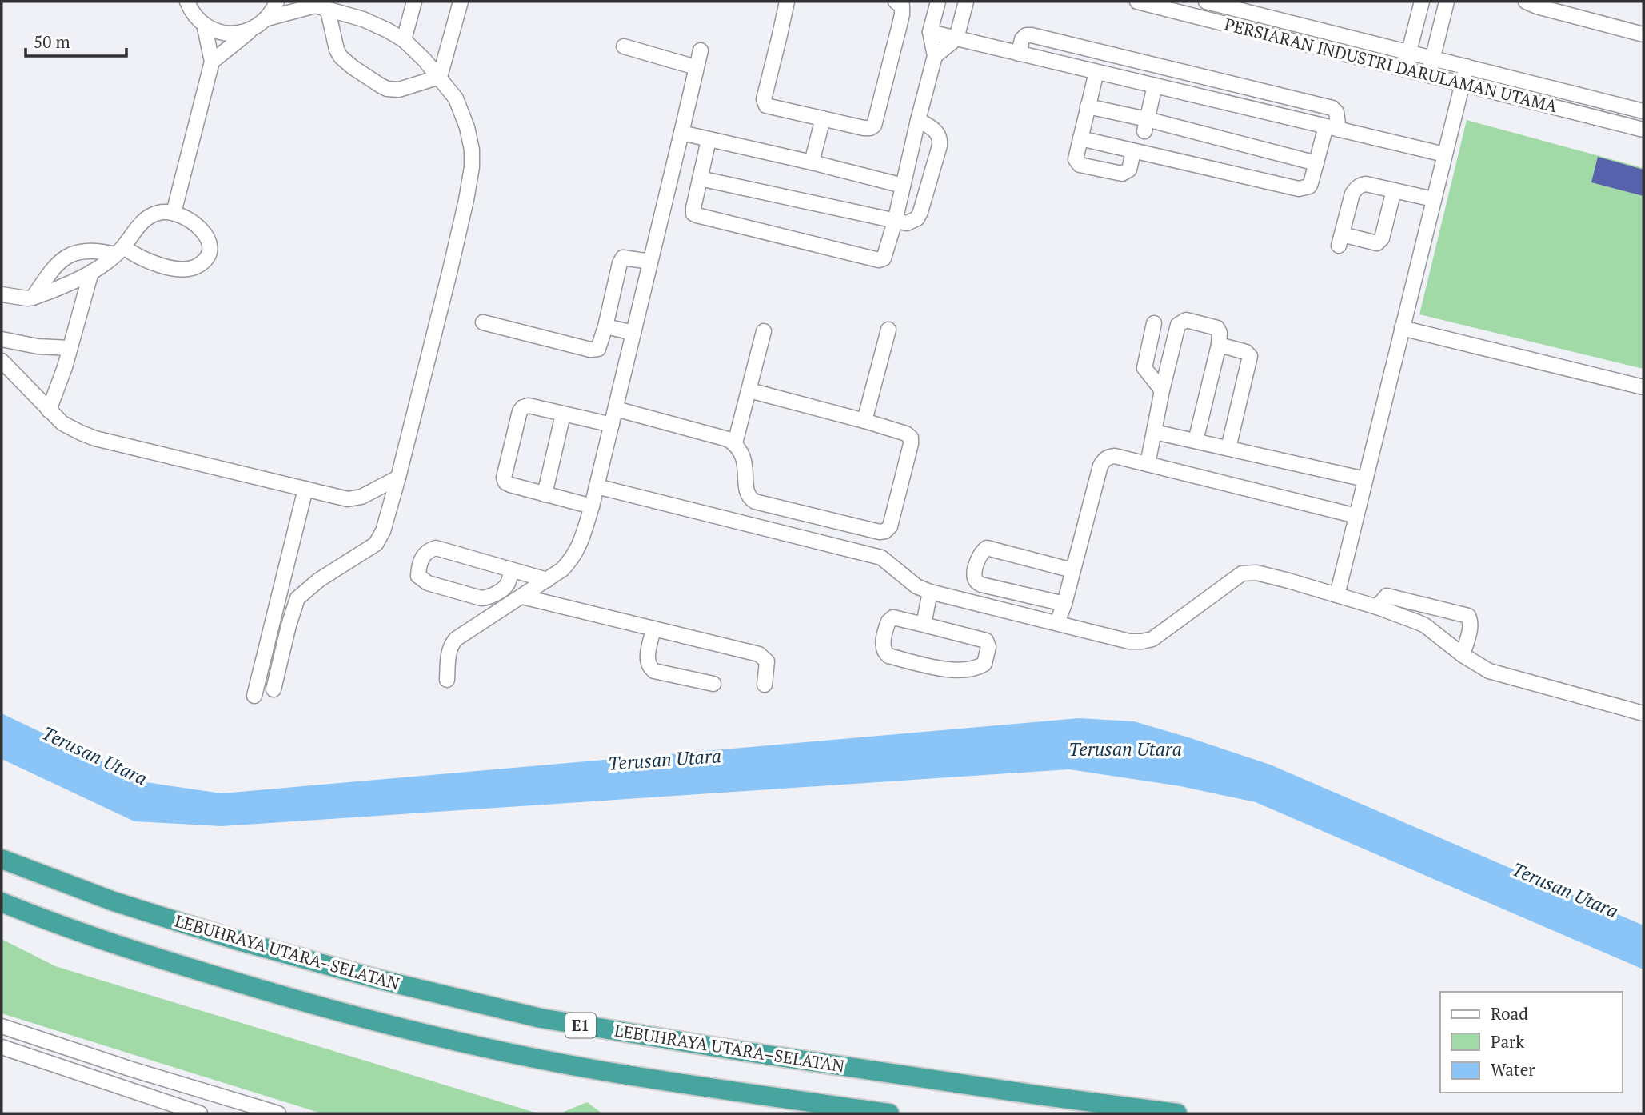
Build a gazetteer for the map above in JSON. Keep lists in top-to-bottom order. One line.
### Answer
{"streets":{"highway":["LEBUHRAYA UTARA–SELATAN","E1"],"street":["PERSIARAN INDUSTRI DARULAMAN UTAMA"]},"water":["Terusan Utara"],"legend":["Road","Park","Water"],"scale_bar":"50 m"}
